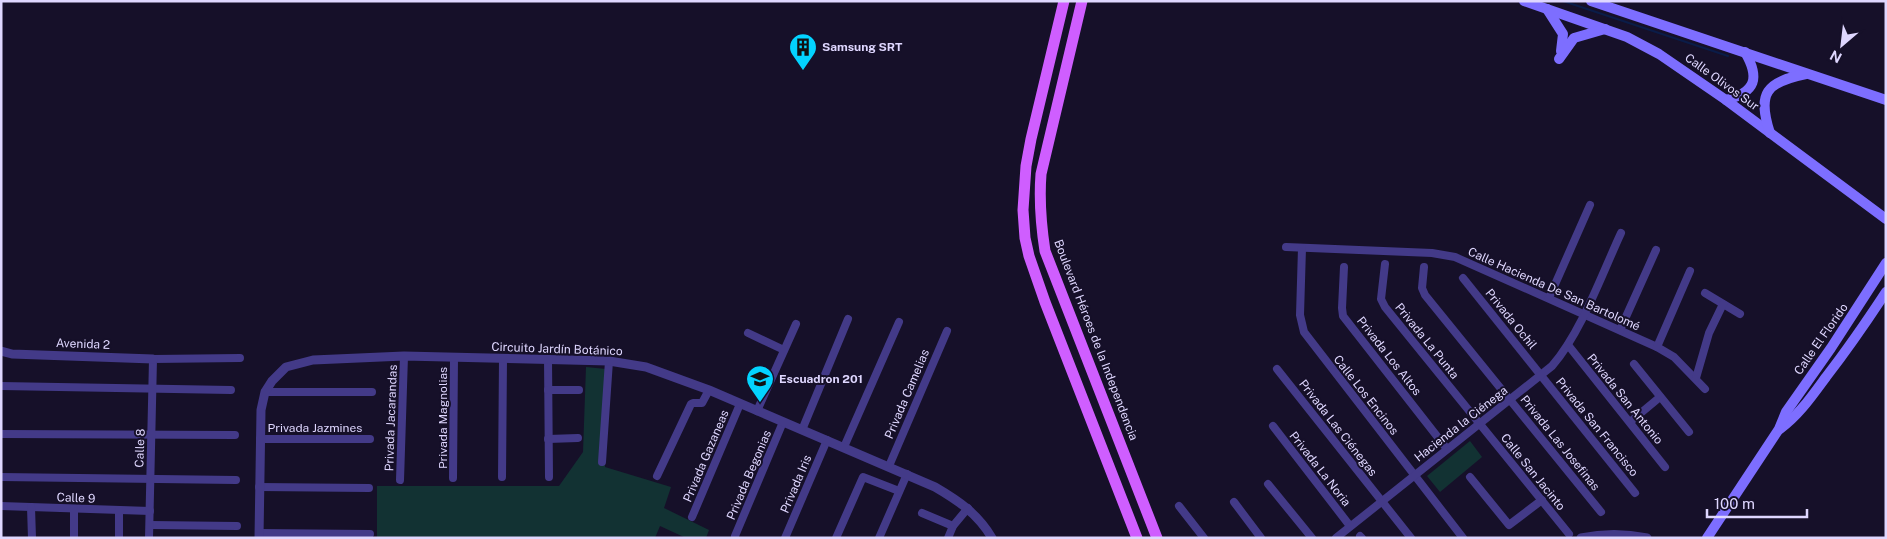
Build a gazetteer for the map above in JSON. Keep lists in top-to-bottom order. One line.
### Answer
{"streets":{"main road":["Calle Olivos Sur","Calle El Florido","Boulevard Héroes de la Independencia"],"street":["Calle Hacienda De San Bartolomé","Privada Ochil","Privada La Punta","Avenida 2","Circuito Jardín Botánico","Privada Los Altos","Privada Camelias","Calle Los Encinos","Privada San Antonio","Privada Jacarandas","Privada Magnolias","Hacienda la Ciénega","Privada San Francisco","Privada Jazmines","Privada Las Ciénegas","Privada Las Josefinas","Calle 8","Privada Gazaneas","Privada La Noria","Calle San Jacinto","Privada Begonias","Privada Iris","Calle 9"]},"crossings":[["Calle Hacienda De San Bartolomé","Calle Los Encinos"],["Calle Hacienda De San Bartolomé","Hacienda la Ciénega"],["Privada Ochil","Hacienda la Ciénega"],["Privada Ochil","Privada San Francisco"],["Privada La Punta","Hacienda la Ciénega"],["Privada La Punta","Calle San Jacinto"],["Avenida 2","Calle 8"],["Circuito Jardín Botánico","Privada Camelias"],["Circuito Jardín Botánico","Privada Jacarandas"],["Circuito Jardín Botánico","Privada Magnolias"],["Circuito Jardín Botánico","Privada Jazmines"],["Circuito Jardín Botánico","Privada Gazaneas"],["Circuito Jardín Botánico","Privada Begonias"],["Circuito Jardín Botánico","Privada Iris"],["Privada Los Altos","Hacienda la Ciénega"],["Calle Los Encinos","Hacienda la Ciénega"],["Privada San Antonio","Hacienda la Ciénega"],["Hacienda la Ciénega","Privada San Francisco"],["Hacienda la Ciénega","Privada Las Ciénegas"],["Hacienda la Ciénega","Privada Las Josefinas"],["Hacienda la Ciénega","Privada La Noria"],["Hacienda la Ciénega","Calle San Jacinto"],["Calle 8","Calle 9"]],"places":{"building":["Samsung SRT"],"school or university":["Escuadron 201"]},"scale_bar":"100 m","north":"bottom left"}
